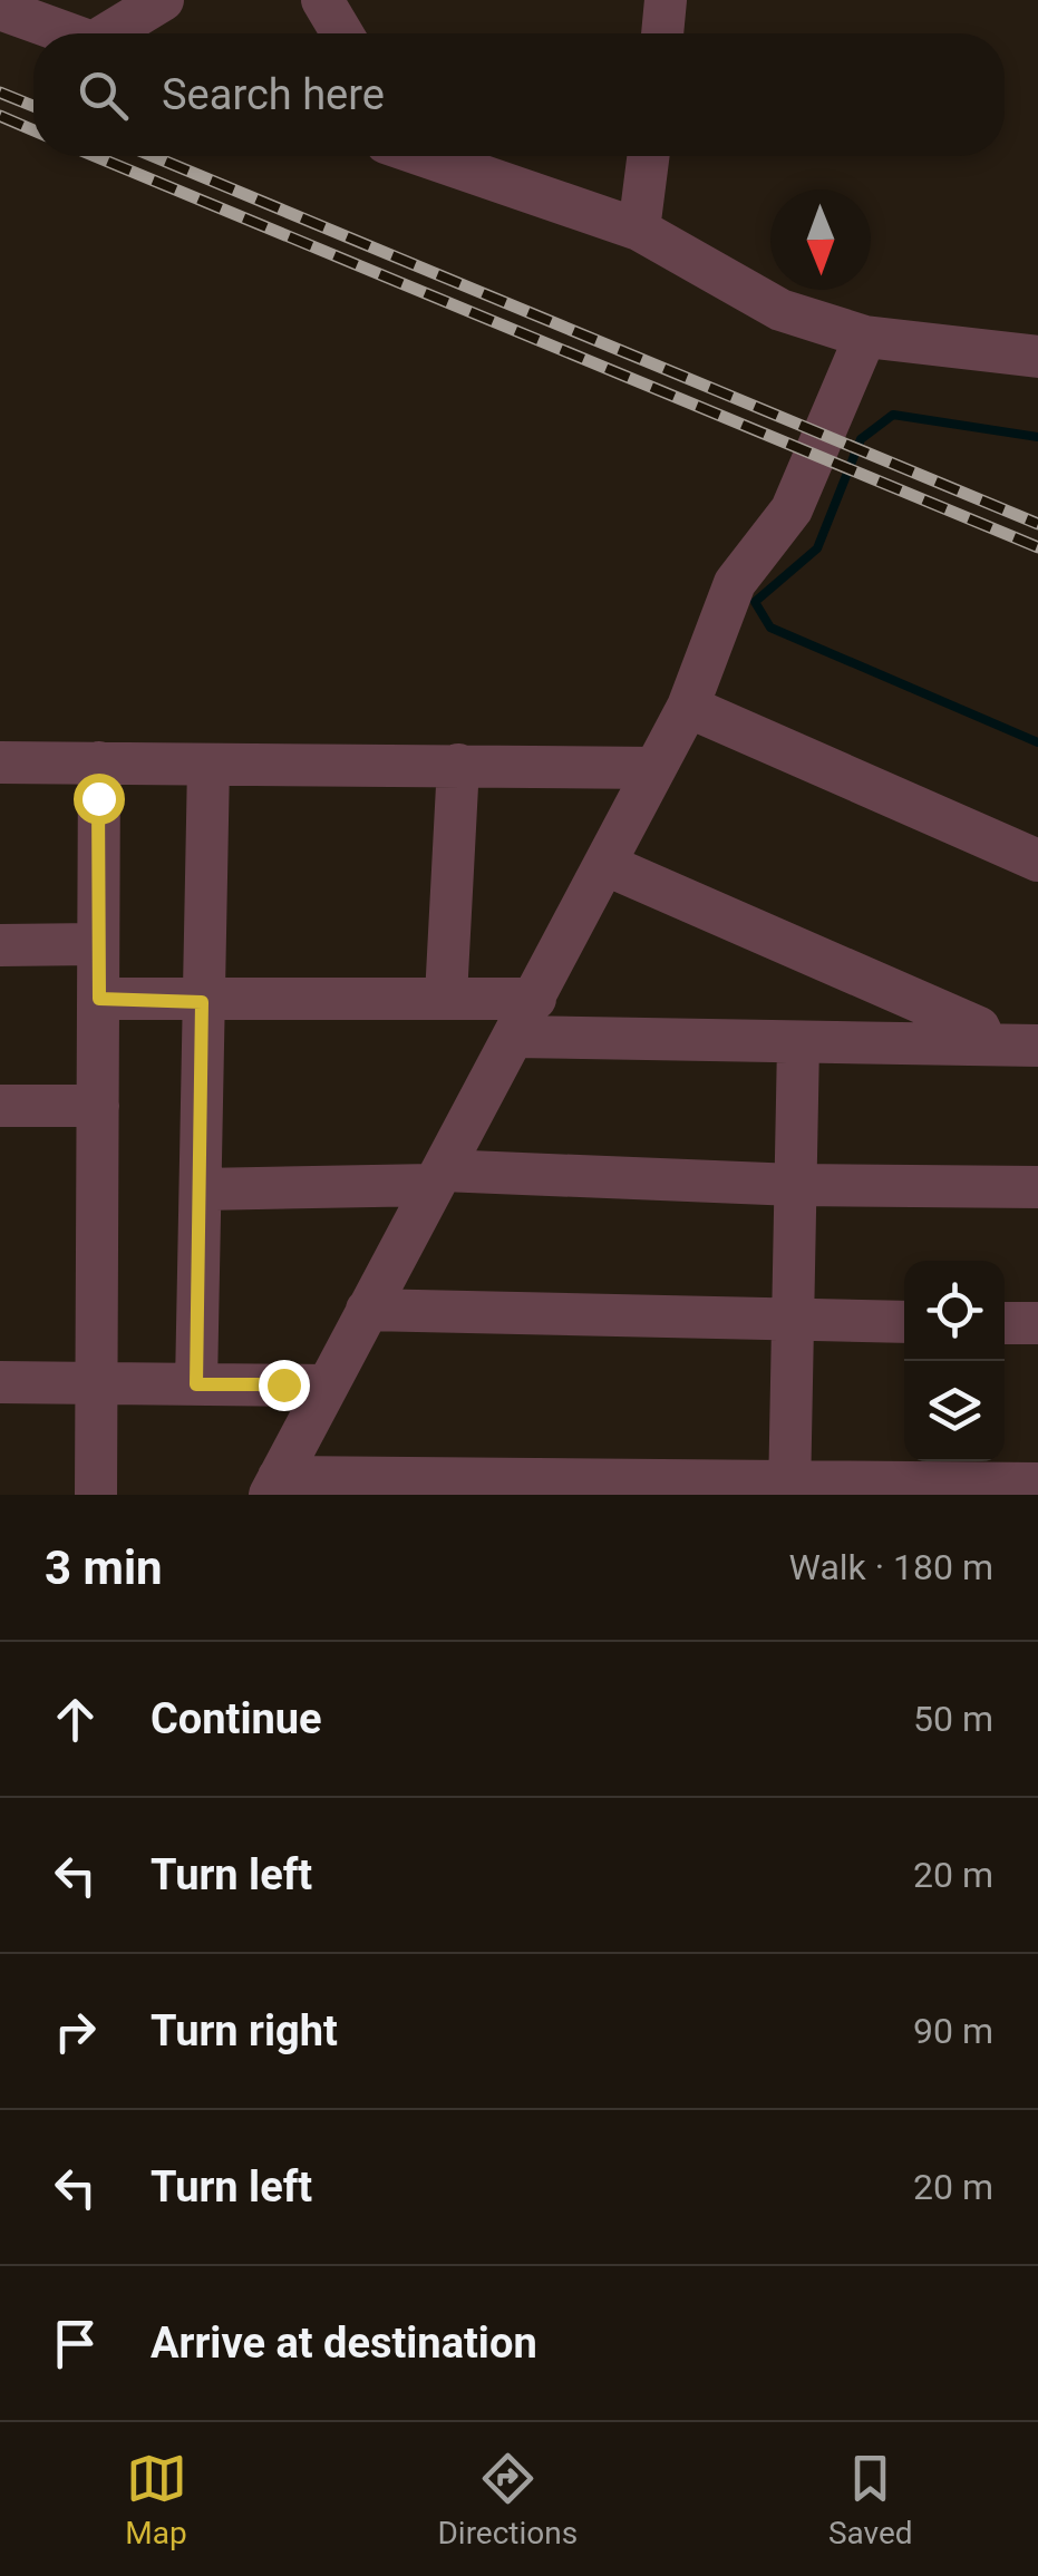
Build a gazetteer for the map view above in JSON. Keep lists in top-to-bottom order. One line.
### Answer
{"north":"bottom","page":{"search":"Search here","heading":["3 min","Walk · 180 m"],"list":[["Continue","50 m"],["Turn left","20 m"],["Turn right","90 m"],["Turn left","20 m"],"Arrive at destination"],"nav":["Map","Directions","Saved"]}}
